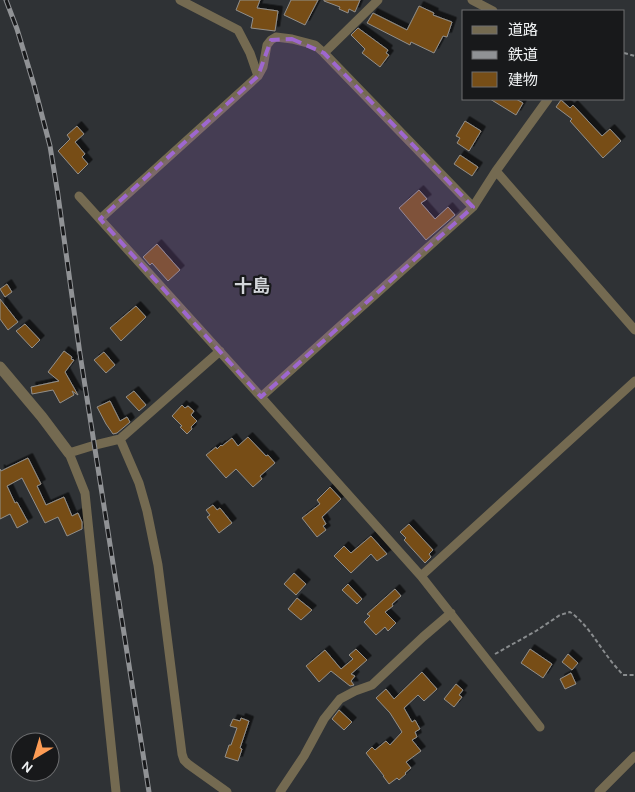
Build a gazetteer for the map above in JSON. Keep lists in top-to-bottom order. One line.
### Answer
{"districts":["十島"],"legend":["道路","鉄道","建物"],"north":"bottom left"}
